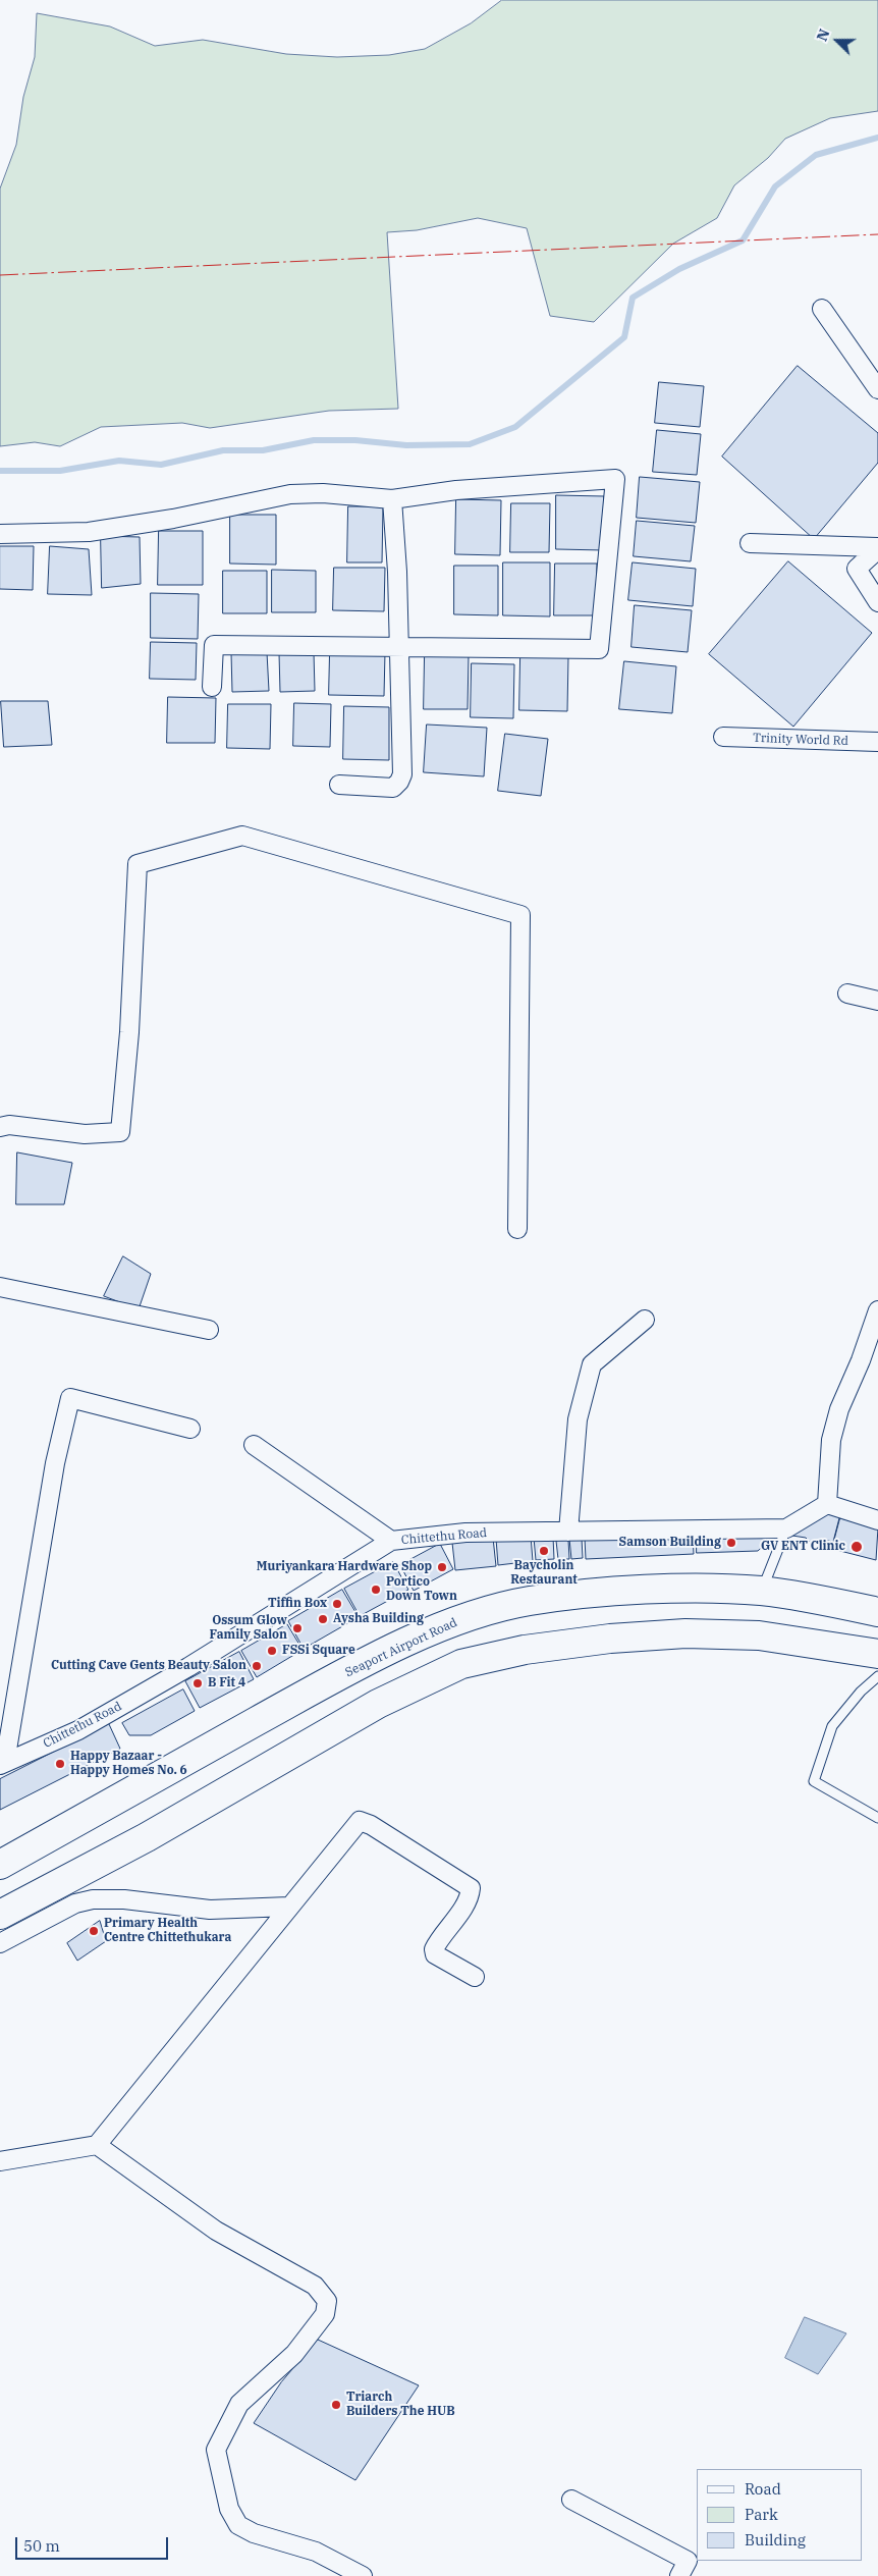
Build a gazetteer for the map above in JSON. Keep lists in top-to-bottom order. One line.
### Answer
{"streets":{"main road":["Seaport Airport Road"],"street":["Trinity World Rd","Chittethu Road"]},"places":["Samson Building","GV ENT Clinic","Baycholin Restaurant","Muriyankara Hardware Shop","Portico Down Town","Tiffin Box","Aysha Building","Ossum Glow Family Salon","FSSi Square","Cutting Cave Gents Beauty Salon","B Fit 4","Happy Bazaar - Happy Homes No. 6","Primary Health Centre Chittethukara","Triarch Builders The HUB"],"legend":["Road","Park","Building"],"scale_bar":"50 m","north":"left"}
